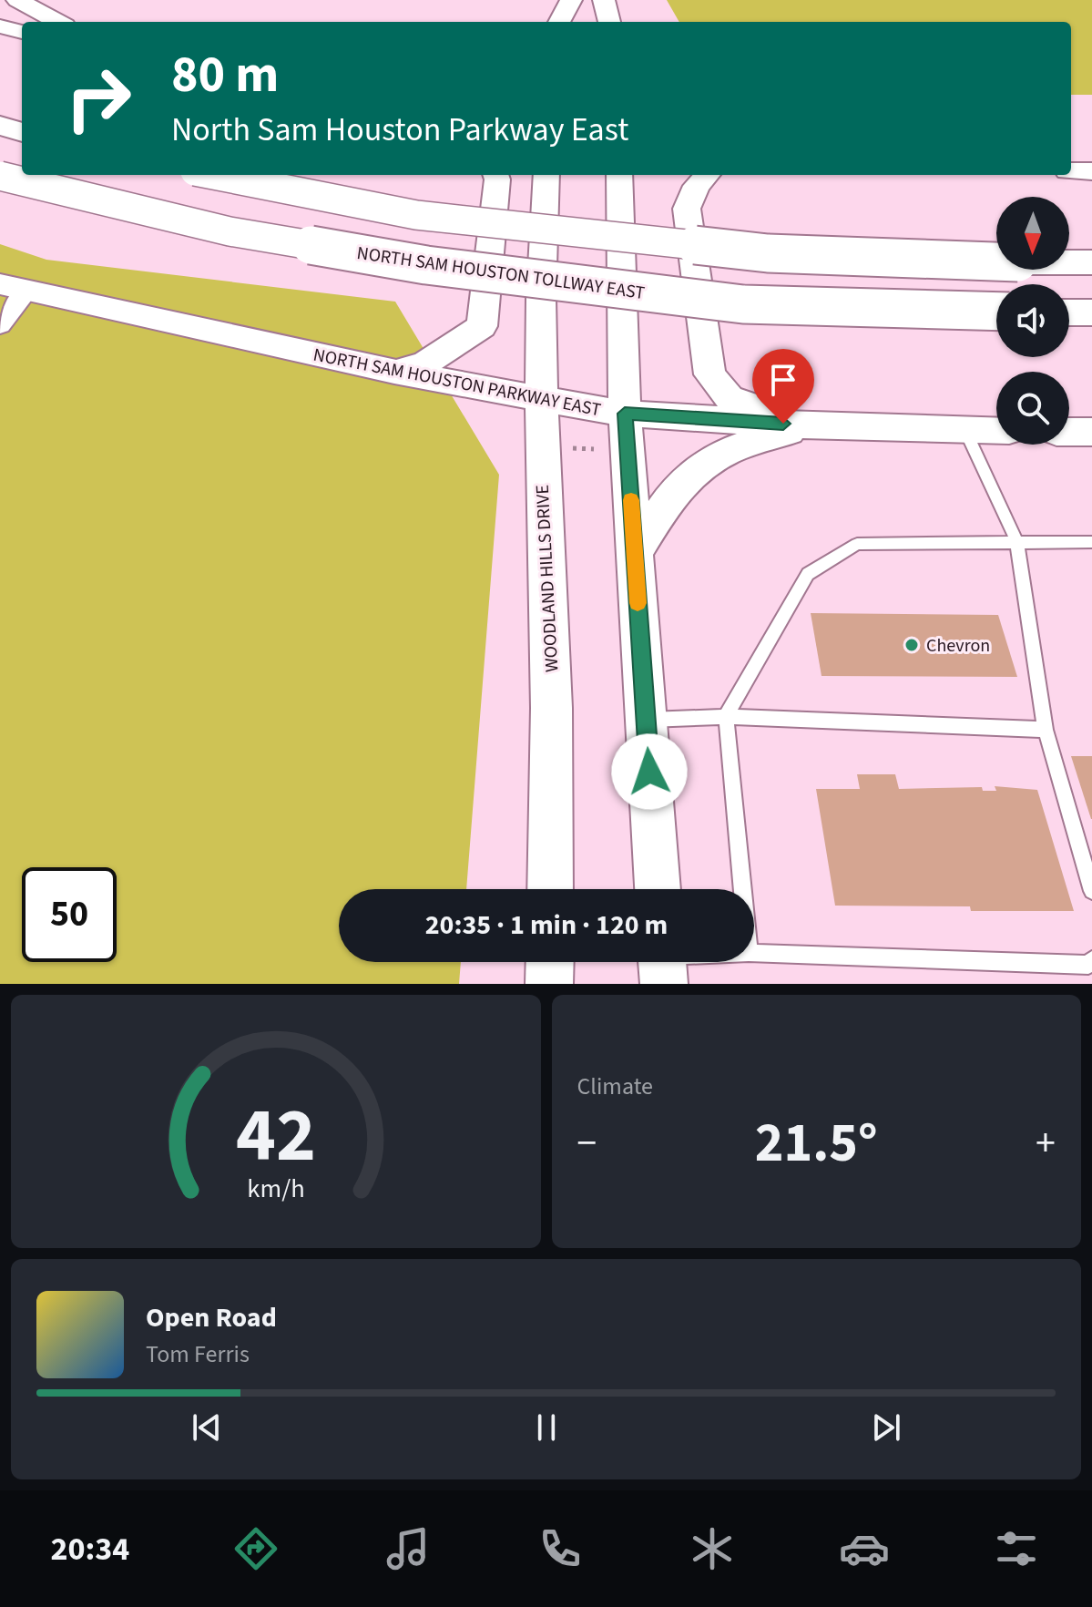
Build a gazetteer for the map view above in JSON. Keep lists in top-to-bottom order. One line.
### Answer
{"streets":{"highway":["NORTH SAM HOUSTON TOLLWAY EAST"],"main road":["NORTH SAM HOUSTON PARKWAY EAST","WOODLAND HILLS DRIVE"]},"crossings":[["NORTH SAM HOUSTON PARKWAY EAST","WOODLAND HILLS DRIVE"]],"places":["Chevron"],"north":"bottom","page":{"turn":["80 m","North Sam Houston Parkway East"],"limit":"50","trip":"20:35 · 1 min · 120 m","tile":"Climate","heat":["−","21.5°","+"],"song":["Open Road","Tom Ferris"],"tabs":"20:34","gauge":["42","km/h"]}}
